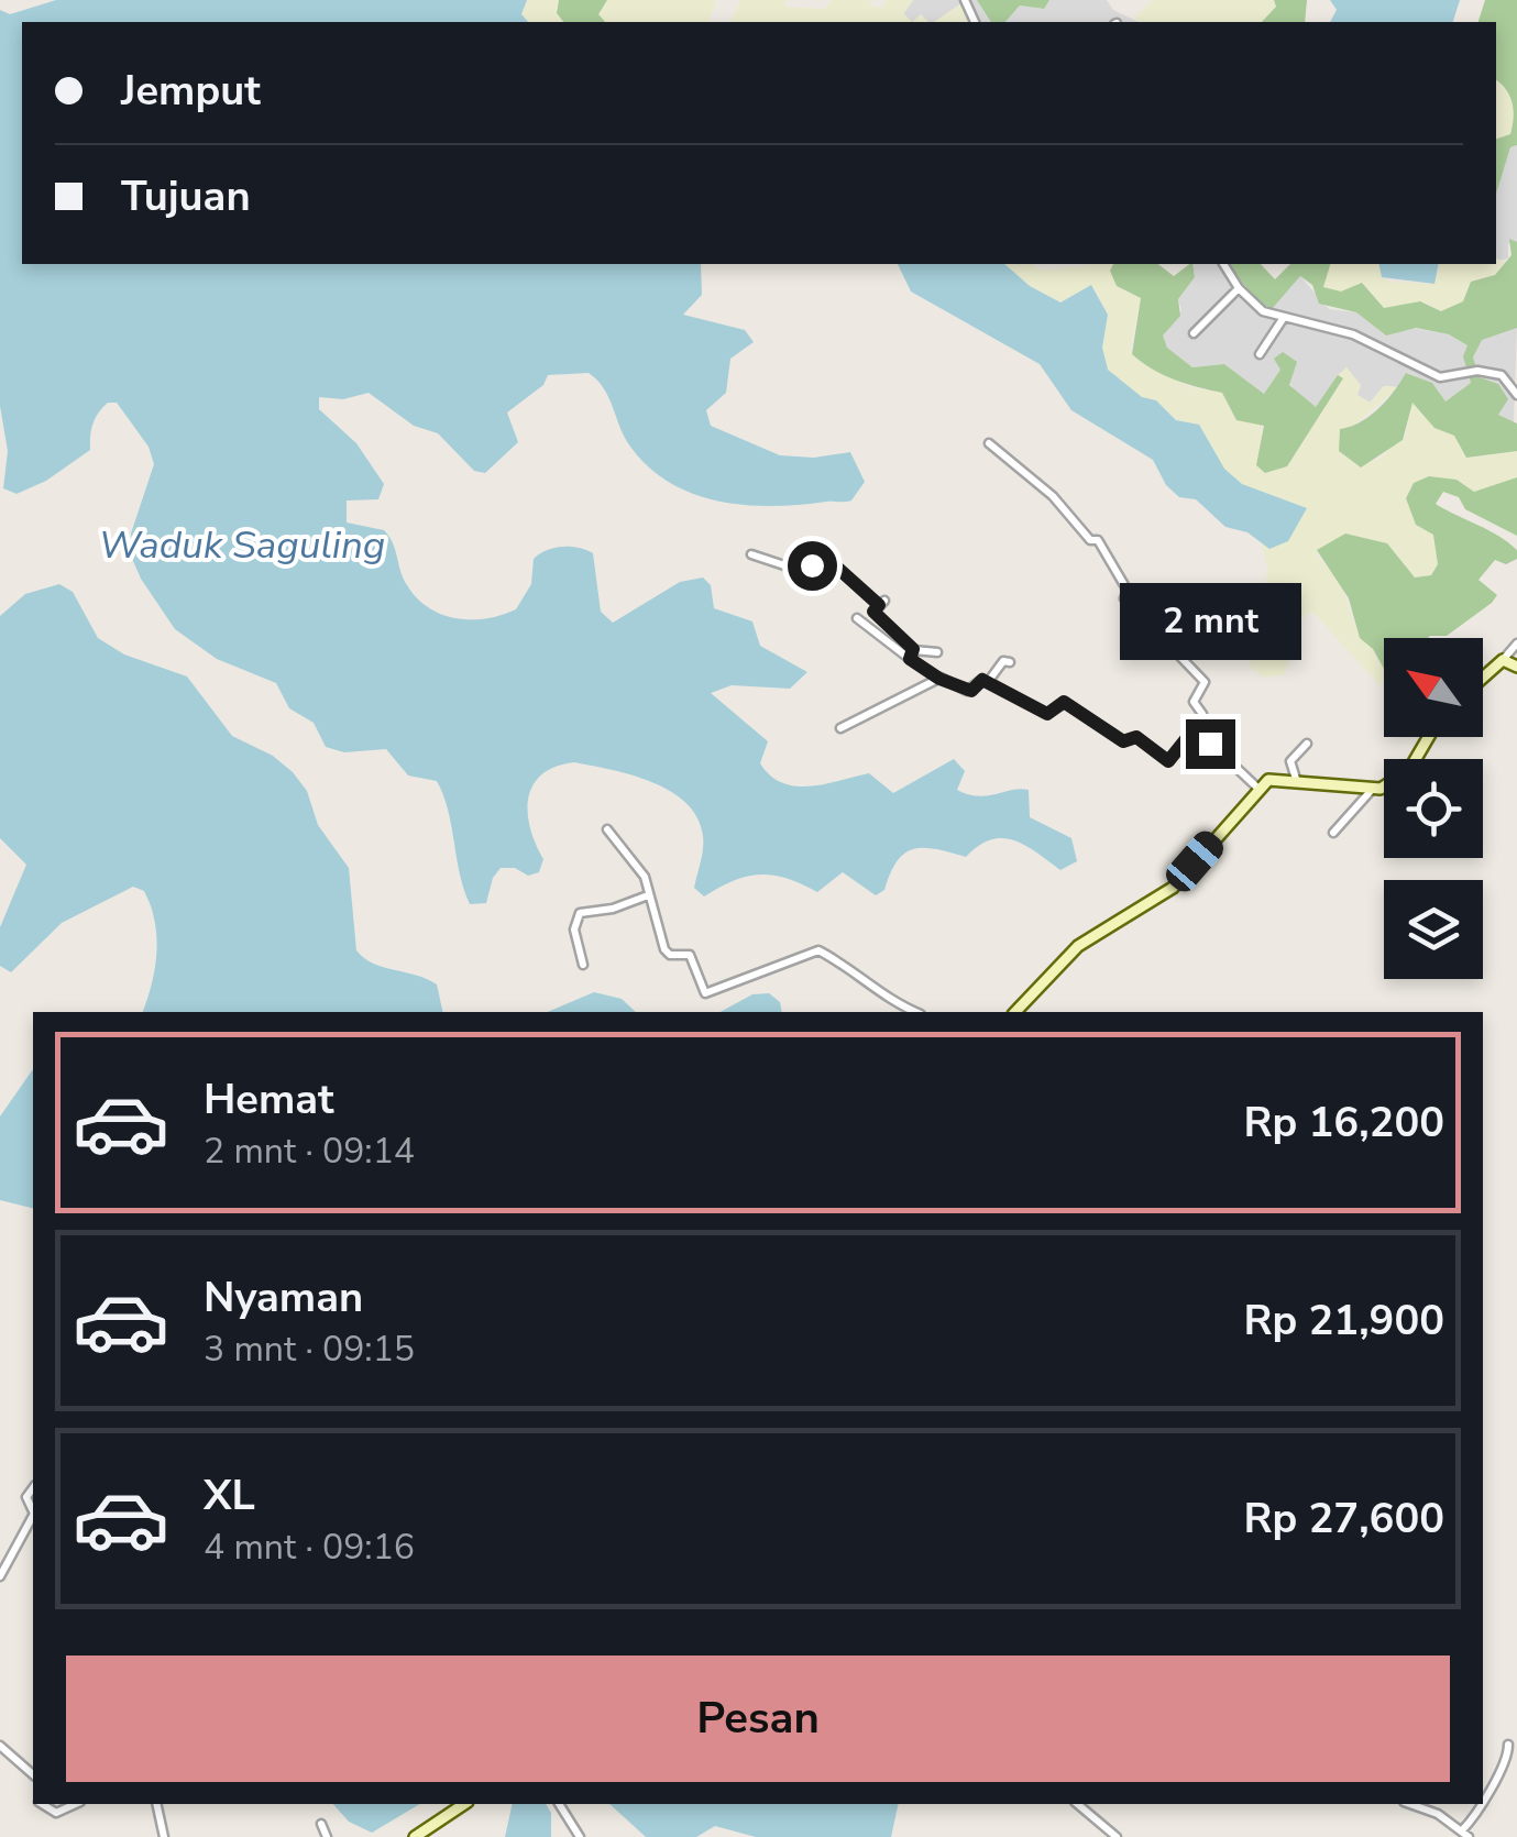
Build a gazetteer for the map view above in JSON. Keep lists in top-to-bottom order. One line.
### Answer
{"water":["Waduk Saguling"],"north":"top left","page":{"banner":["Jemput","Tujuan"],"bubble":"2 mnt","list":[{"name":"Hemat","note":"2 mnt · 09:14","value":"Rp 16,200"},{"name":"Nyaman","note":"3 mnt · 09:15","value":"Rp 21,900"},{"name":"XL","note":"4 mnt · 09:16","value":"Rp 27,600"}],"buttons":"Pesan"}}
